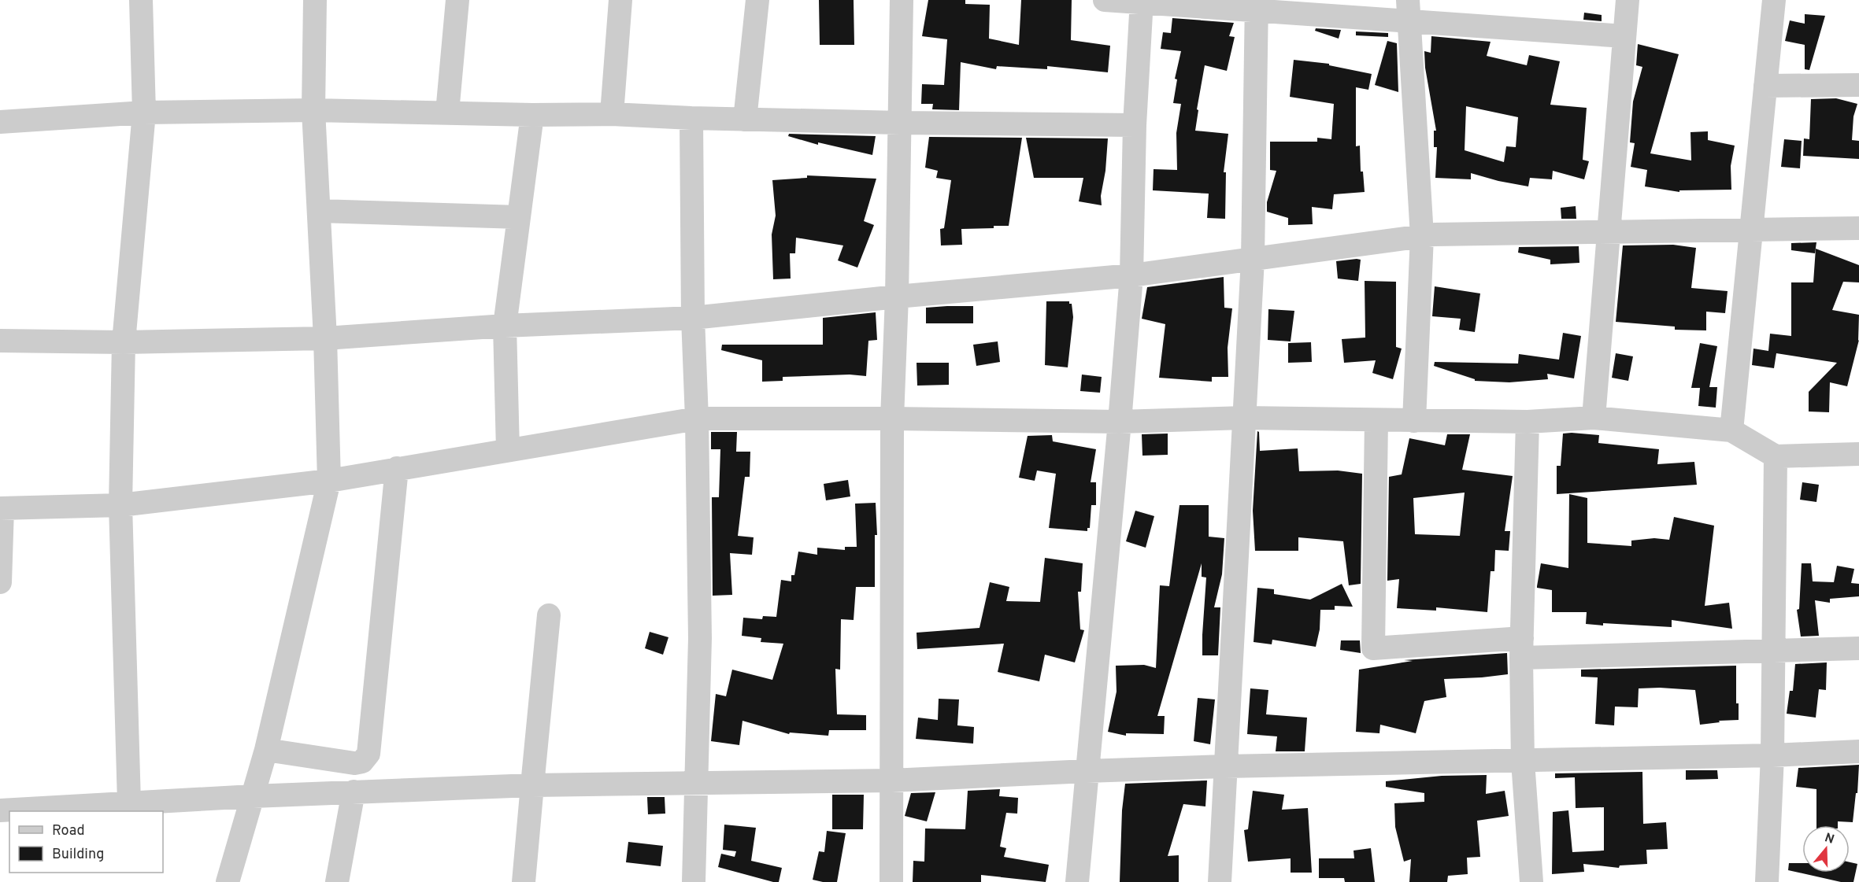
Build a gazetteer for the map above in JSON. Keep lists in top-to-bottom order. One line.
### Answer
{"legend":["Road","Building"],"north":"top"}
